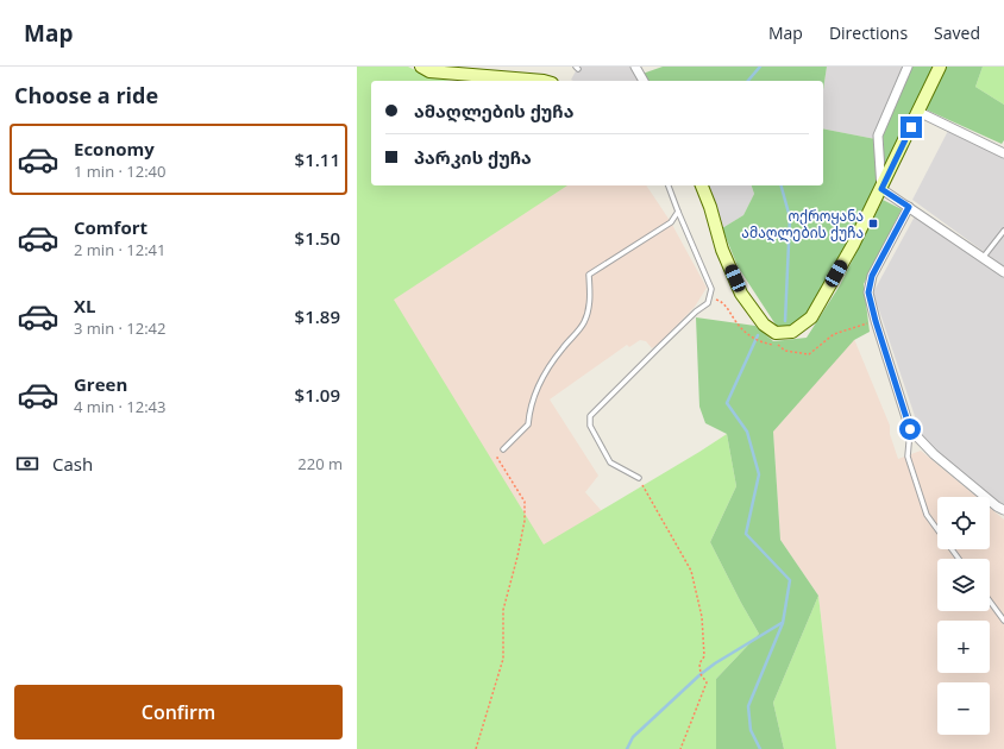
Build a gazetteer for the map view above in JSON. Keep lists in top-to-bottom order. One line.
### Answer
{"places":{"transit":["ოქროყანა ამაღლების ქუჩა"]},"page":{"header":"Map","nav":["Map","Directions","Saved"],"heading":"Choose a ride","banner":["ამაღლების ქუჩა","პარკის ქუჩა"],"list":[{"name":"Economy","note":"1 min · 12:40","value":"$1.11"},{"name":"Comfort","note":"2 min · 12:41","value":"$1.50"},{"name":"XL","note":"3 min · 12:42","value":"$1.89"},{"name":"Green","note":"4 min · 12:43","value":"$1.09"}],"pay":["Cash","220 m"],"map_buttons":["+","−"],"buttons":"Confirm"}}
